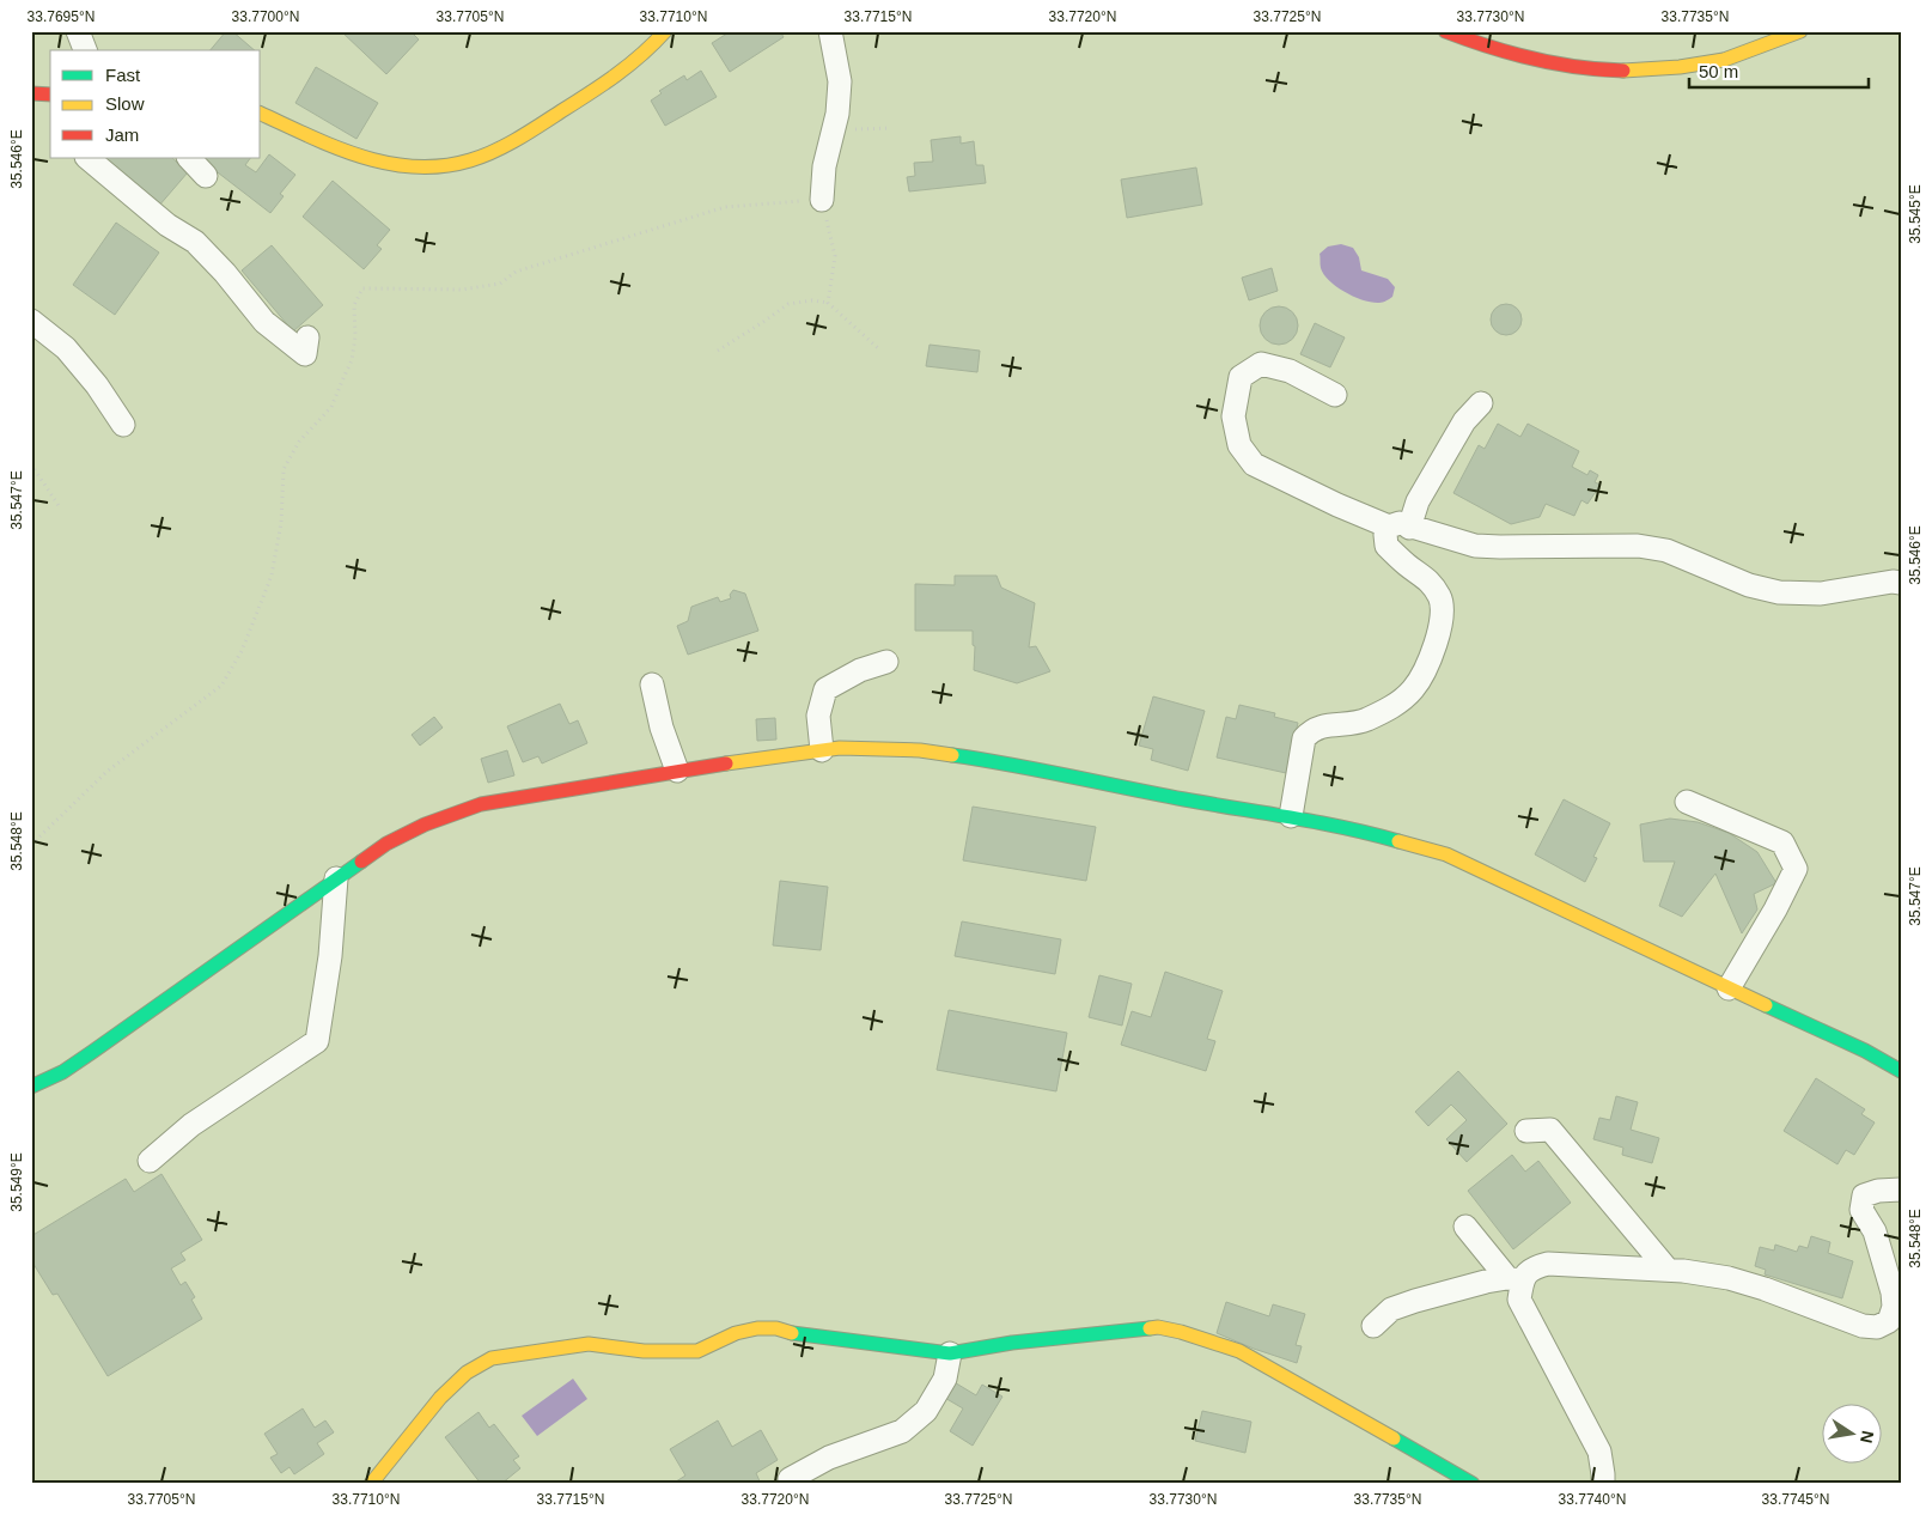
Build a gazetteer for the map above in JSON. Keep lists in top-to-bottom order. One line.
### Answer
{"legend":["Fast","Slow","Jam"],"scale_bar":"50 m","north":"right","coordinates":["33.7695°N","33.7700°N","33.7705°N","33.7710°N","33.7715°N","33.7720°N","33.7725°N","33.7730°N","33.7735°N","35.546°E","35.545°E","35.547°E","35.548°E","35.549°E","33.7740°N","33.7745°N"]}
